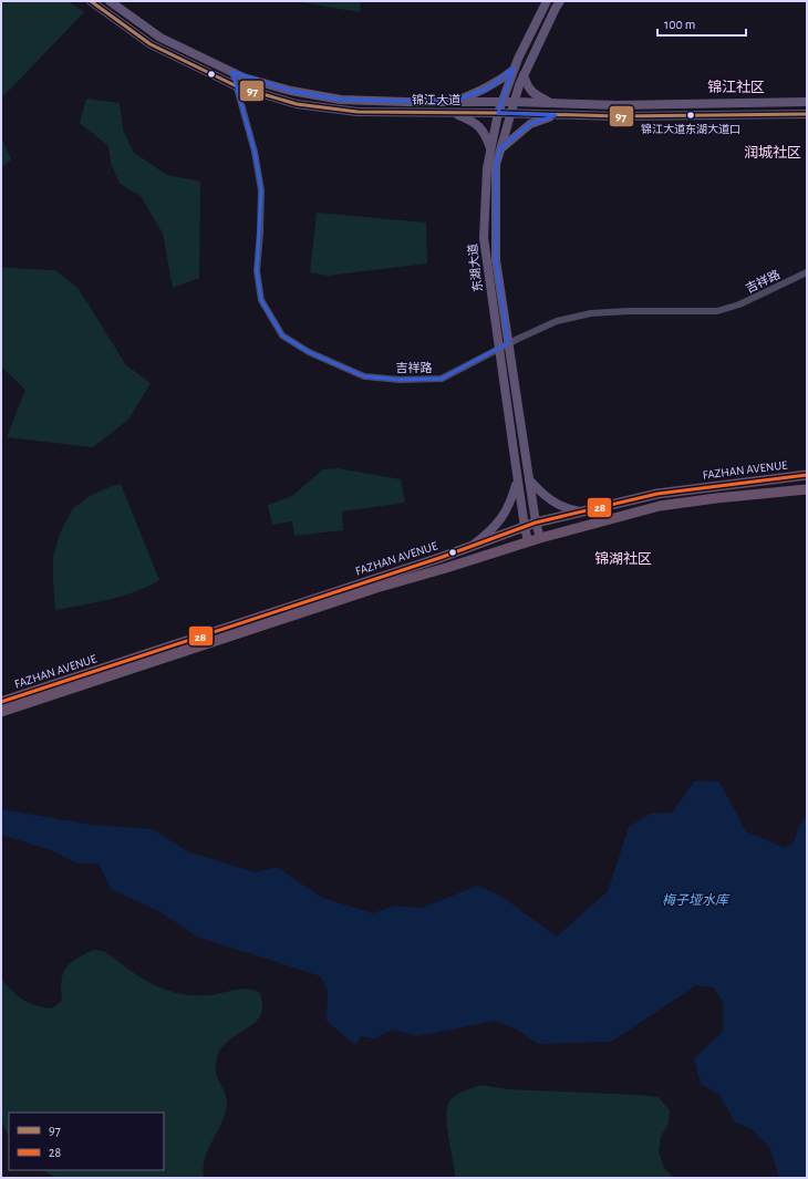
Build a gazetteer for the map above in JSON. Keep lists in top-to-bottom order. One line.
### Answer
{"streets":{"highway":["FAZHAN AVENUE"],"main road":["锦江大道","东湖大道"],"street":["吉祥路"]},"crossings":[["锦江大道","东湖大道"],["锦江大道","吉祥路"],["东湖大道","吉祥路"],["东湖大道","FAZHAN AVENUE"]],"districts":["锦江社区","润城社区","锦湖社区"],"water":["梅子垭水库"],"places":["锦江大道东湖大道口"],"lines":["transit line 97","transit line 28"],"legend":["97","28"],"scale_bar":"100 m"}
